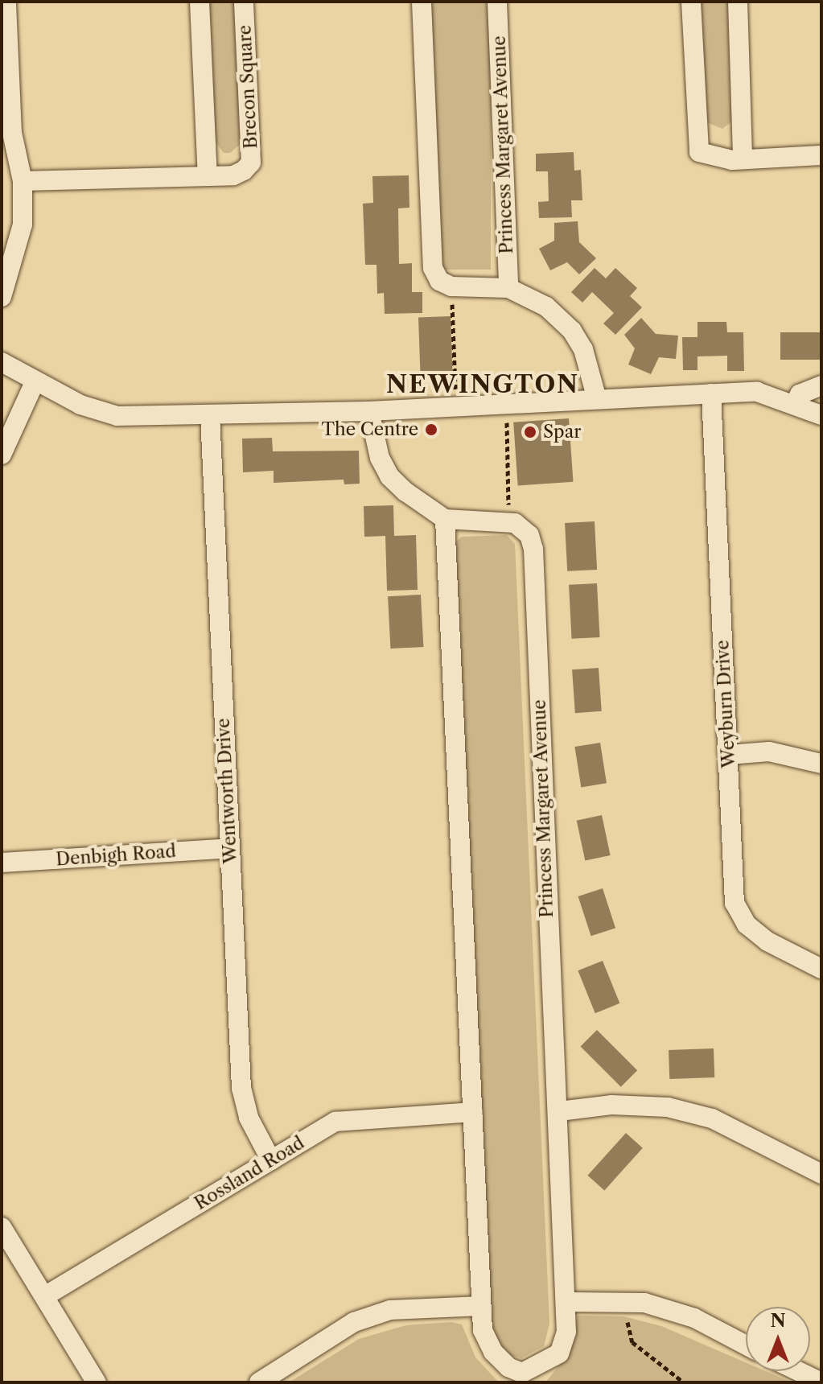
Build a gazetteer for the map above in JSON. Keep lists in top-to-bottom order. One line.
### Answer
{"streets":{"street":["Brecon Square","Princess Margaret Avenue","Weyburn Drive","Wentworth Drive","Denbigh Road","Rossland Road"]},"crossings":[["Princess Margaret Avenue","Rossland Road"],["Wentworth Drive","Denbigh Road"],["Wentworth Drive","Rossland Road"]],"districts":["NEWINGTON"],"places":["The Centre","Spar"],"north":"top"}
